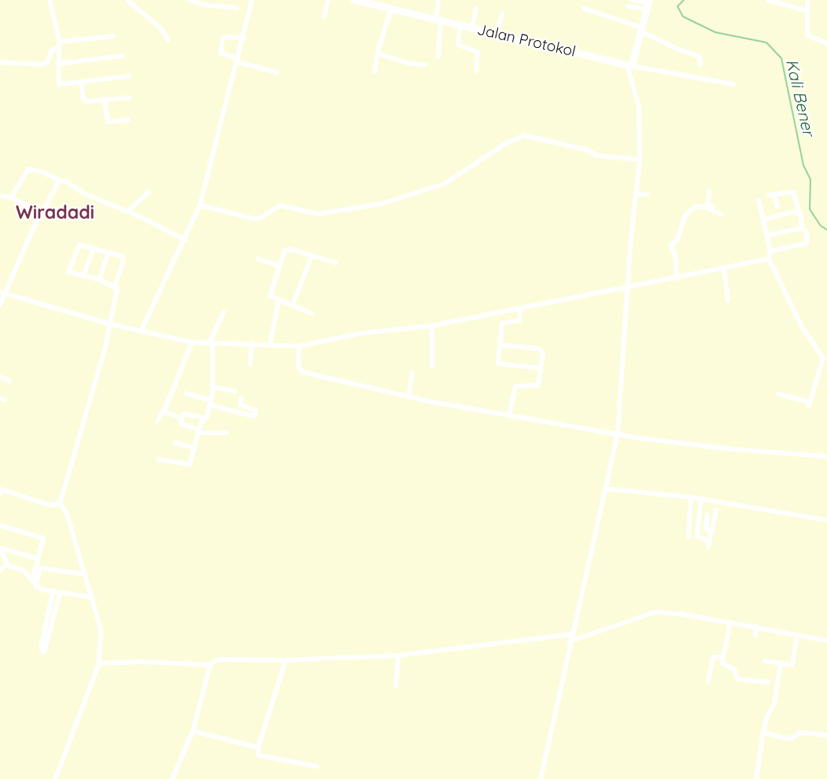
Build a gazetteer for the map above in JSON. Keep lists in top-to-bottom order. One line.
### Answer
{"streets":{"street":["Jalan Protokol"]},"districts":["Wiradadi"],"water":["Kali Bener"]}
